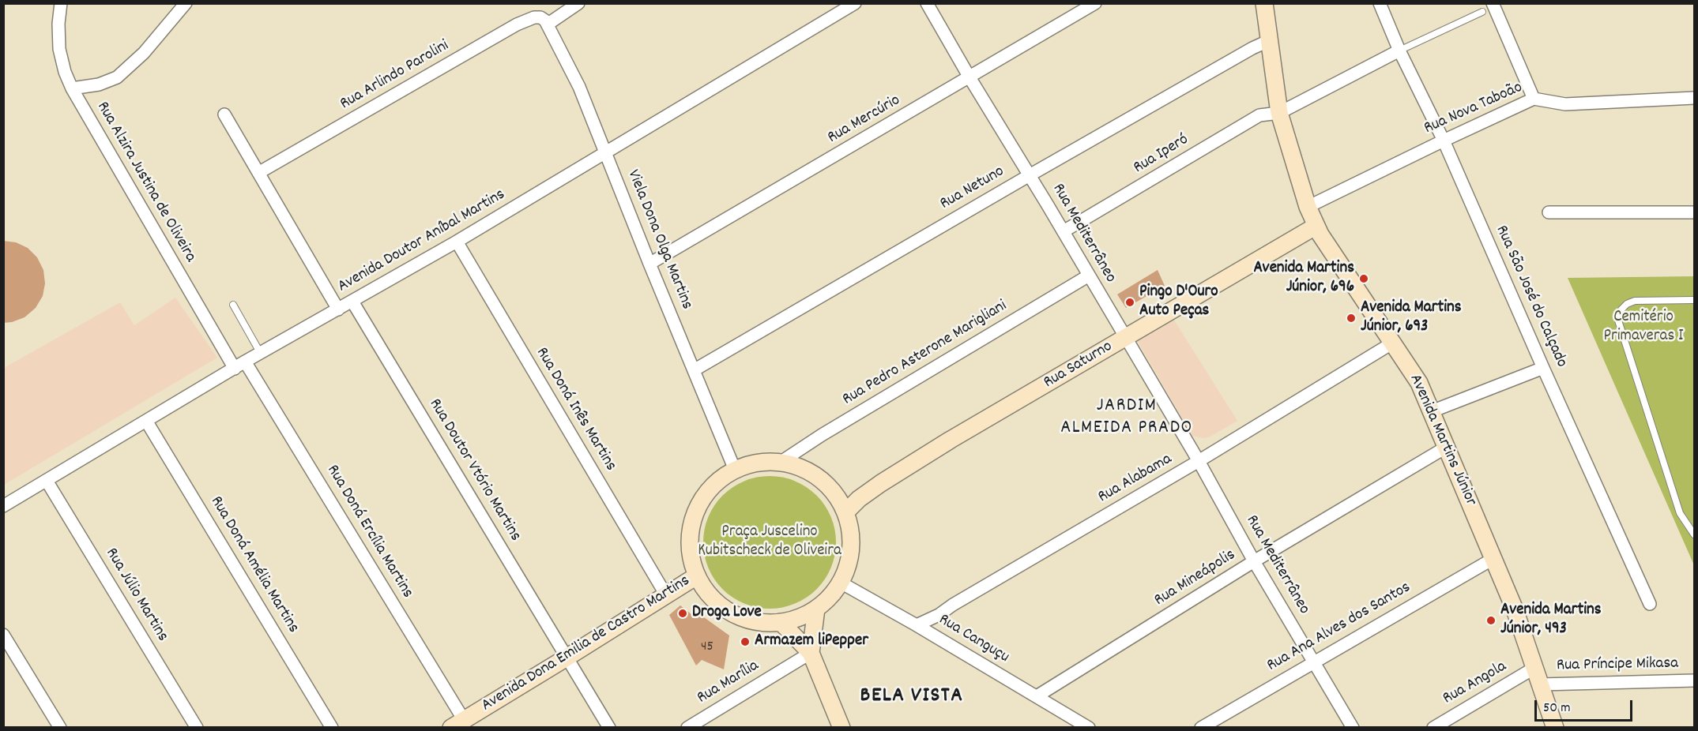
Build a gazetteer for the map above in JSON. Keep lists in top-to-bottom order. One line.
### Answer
{"streets":{"street":["Rua Arlindo Parolini","Rua Nova Taboão","Rua Mercúrio","Rua Iperó","Rua Alzira Justina de Oliveira","Rua Netuno","Rua Mediterrâneo","Viela Dona Olga Martins","Avenida Doutor Aníbal Martins","Rua São José do Calçado","Rua Pedro Asterone Marigliani","Rua Saturno","Rua Doná Inês Martins","Avenida Martins Júnior","Rua Doutor Vtório Martins","Rua Alabama","Rua Doná Ercília Martins","Rua Doná Amélia Martins","Rua Mineápolis","Rua Júlio Martins","Rua Ana Alves dos Santos","Rua Canguçu","Avenida Dona Emilia de Castro Martins","Rua Príncipe Mikasa","Rua Marília","Rua Angola"]},"crossings":[["Rua Arlindo Parolini","Viela Dona Olga Martins"],["Rua Nova Taboão","Rua São José do Calçado"],["Rua Nova Taboão","Avenida Martins Júnior"],["Rua Mercúrio","Rua Mediterrâneo"],["Rua Mercúrio","Viela Dona Olga Martins"],["Rua Iperó","Rua Mediterrâneo"],["Rua Iperó","Rua São José do Calçado"],["Rua Iperó","Avenida Martins Júnior"],["Rua Alzira Justina de Oliveira","Avenida Doutor Aníbal Martins"],["Rua Netuno","Rua Mediterrâneo"],["Rua Netuno","Viela Dona Olga Martins"],["Rua Netuno","Avenida Martins Júnior"],["Rua Mediterrâneo","Rua Pedro Asterone Marigliani"],["Rua Mediterrâneo","Rua Saturno"],["Rua Mediterrâneo","Rua Alabama"],["Rua Mediterrâneo","Rua Mineápolis"],["Rua Mediterrâneo","Rua Ana Alves dos Santos"],["Viela Dona Olga Martins","Avenida Doutor Aníbal Martins"],["Viela Dona Olga Martins","Rua Pedro Asterone Marigliani"],["Viela Dona Olga Martins","Rua Saturno"],["Viela Dona Olga Martins","Rua Canguçu"],["Viela Dona Olga Martins","Avenida Dona Emilia de Castro Martins"],["Avenida Doutor Aníbal Martins","Rua Doná Inês Martins"],["Avenida Doutor Aníbal Martins","Rua Doutor Vtório Martins"],["Avenida Doutor Aníbal Martins","Rua Doná Ercília Martins"],["Avenida Doutor Aníbal Martins","Rua Doná Amélia Martins"],["Avenida Doutor Aníbal Martins","Rua Júlio Martins"],["Rua Pedro Asterone Marigliani","Rua Saturno"],["Rua Pedro Asterone Marigliani","Rua Canguçu"],["Rua Pedro Asterone Marigliani","Avenida Dona Emilia de Castro Martins"],["Rua Saturno","Avenida Martins Júnior"],["Rua Saturno","Rua Canguçu"],["Rua Saturno","Avenida Dona Emilia de Castro Martins"],["Rua Doná Inês Martins","Avenida Dona Emilia de Castro Martins"],["Avenida Martins Júnior","Rua Alabama"],["Avenida Martins Júnior","Rua Mineápolis"],["Avenida Martins Júnior","Rua Ana Alves dos Santos"],["Avenida Martins Júnior","Rua Príncipe Mikasa"],["Avenida Martins Júnior","Rua Angola"],["Rua Doutor Vtório Martins","Avenida Dona Emilia de Castro Martins"],["Rua Alabama","Rua Canguçu"],["Rua Doná Ercília Martins","Avenida Dona Emilia de Castro Martins"],["Rua Mineápolis","Rua Canguçu"],["Rua Canguçu","Avenida Dona Emilia de Castro Martins"]],"districts":["JARDIM ALMEIDA PRADO","BELA VISTA"],"parks":["Cemitério Primaveras I","Praça Juscelino Kubitscheck de Oliveira"],"places":["Avenida Martins Júnior, 696","Pingo D'Ouro Auto Peças","Avenida Martins Júnior, 693","Droga Love","Avenida Martins Júnior, 493","Armazem liPepper"],"house_numbers":["45"],"scale_bar":"50 m"}
